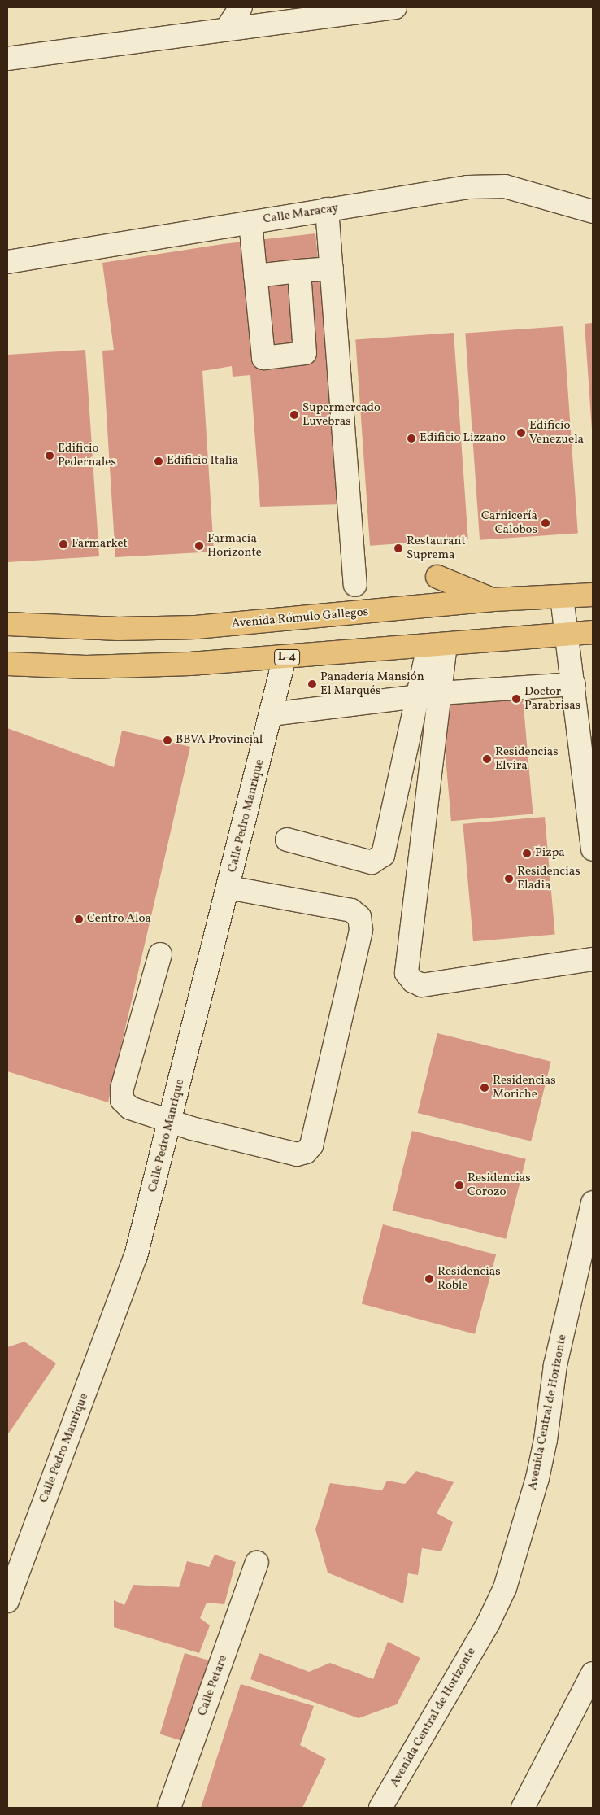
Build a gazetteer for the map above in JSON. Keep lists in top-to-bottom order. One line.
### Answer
{"streets":{"main road":["Avenida Rómulo Gallegos","L-4"],"street":["Calle Maracay","Calle Pedro Manrique","Avenida Central de Horizonte","Calle Petare"]},"crossings":[["L-4","Calle Pedro Manrique"]],"places":["Supermercado Luvebras","Edificio Venezuela","Edificio Lizzano","Edificio Pedernales","Edificio Italia","Carnicería Calobos","Farmarket","Farmacia Horizonte","Restaurant Suprema","Panadería Mansión El Marqués","Doctor Parabrisas","BBVA Provincial","Residencias Elvira","Pizpa","Residencias Eladia","Centro Aloa","Residencias Moriche","Residencias Corozo","Residencias Roble"]}
